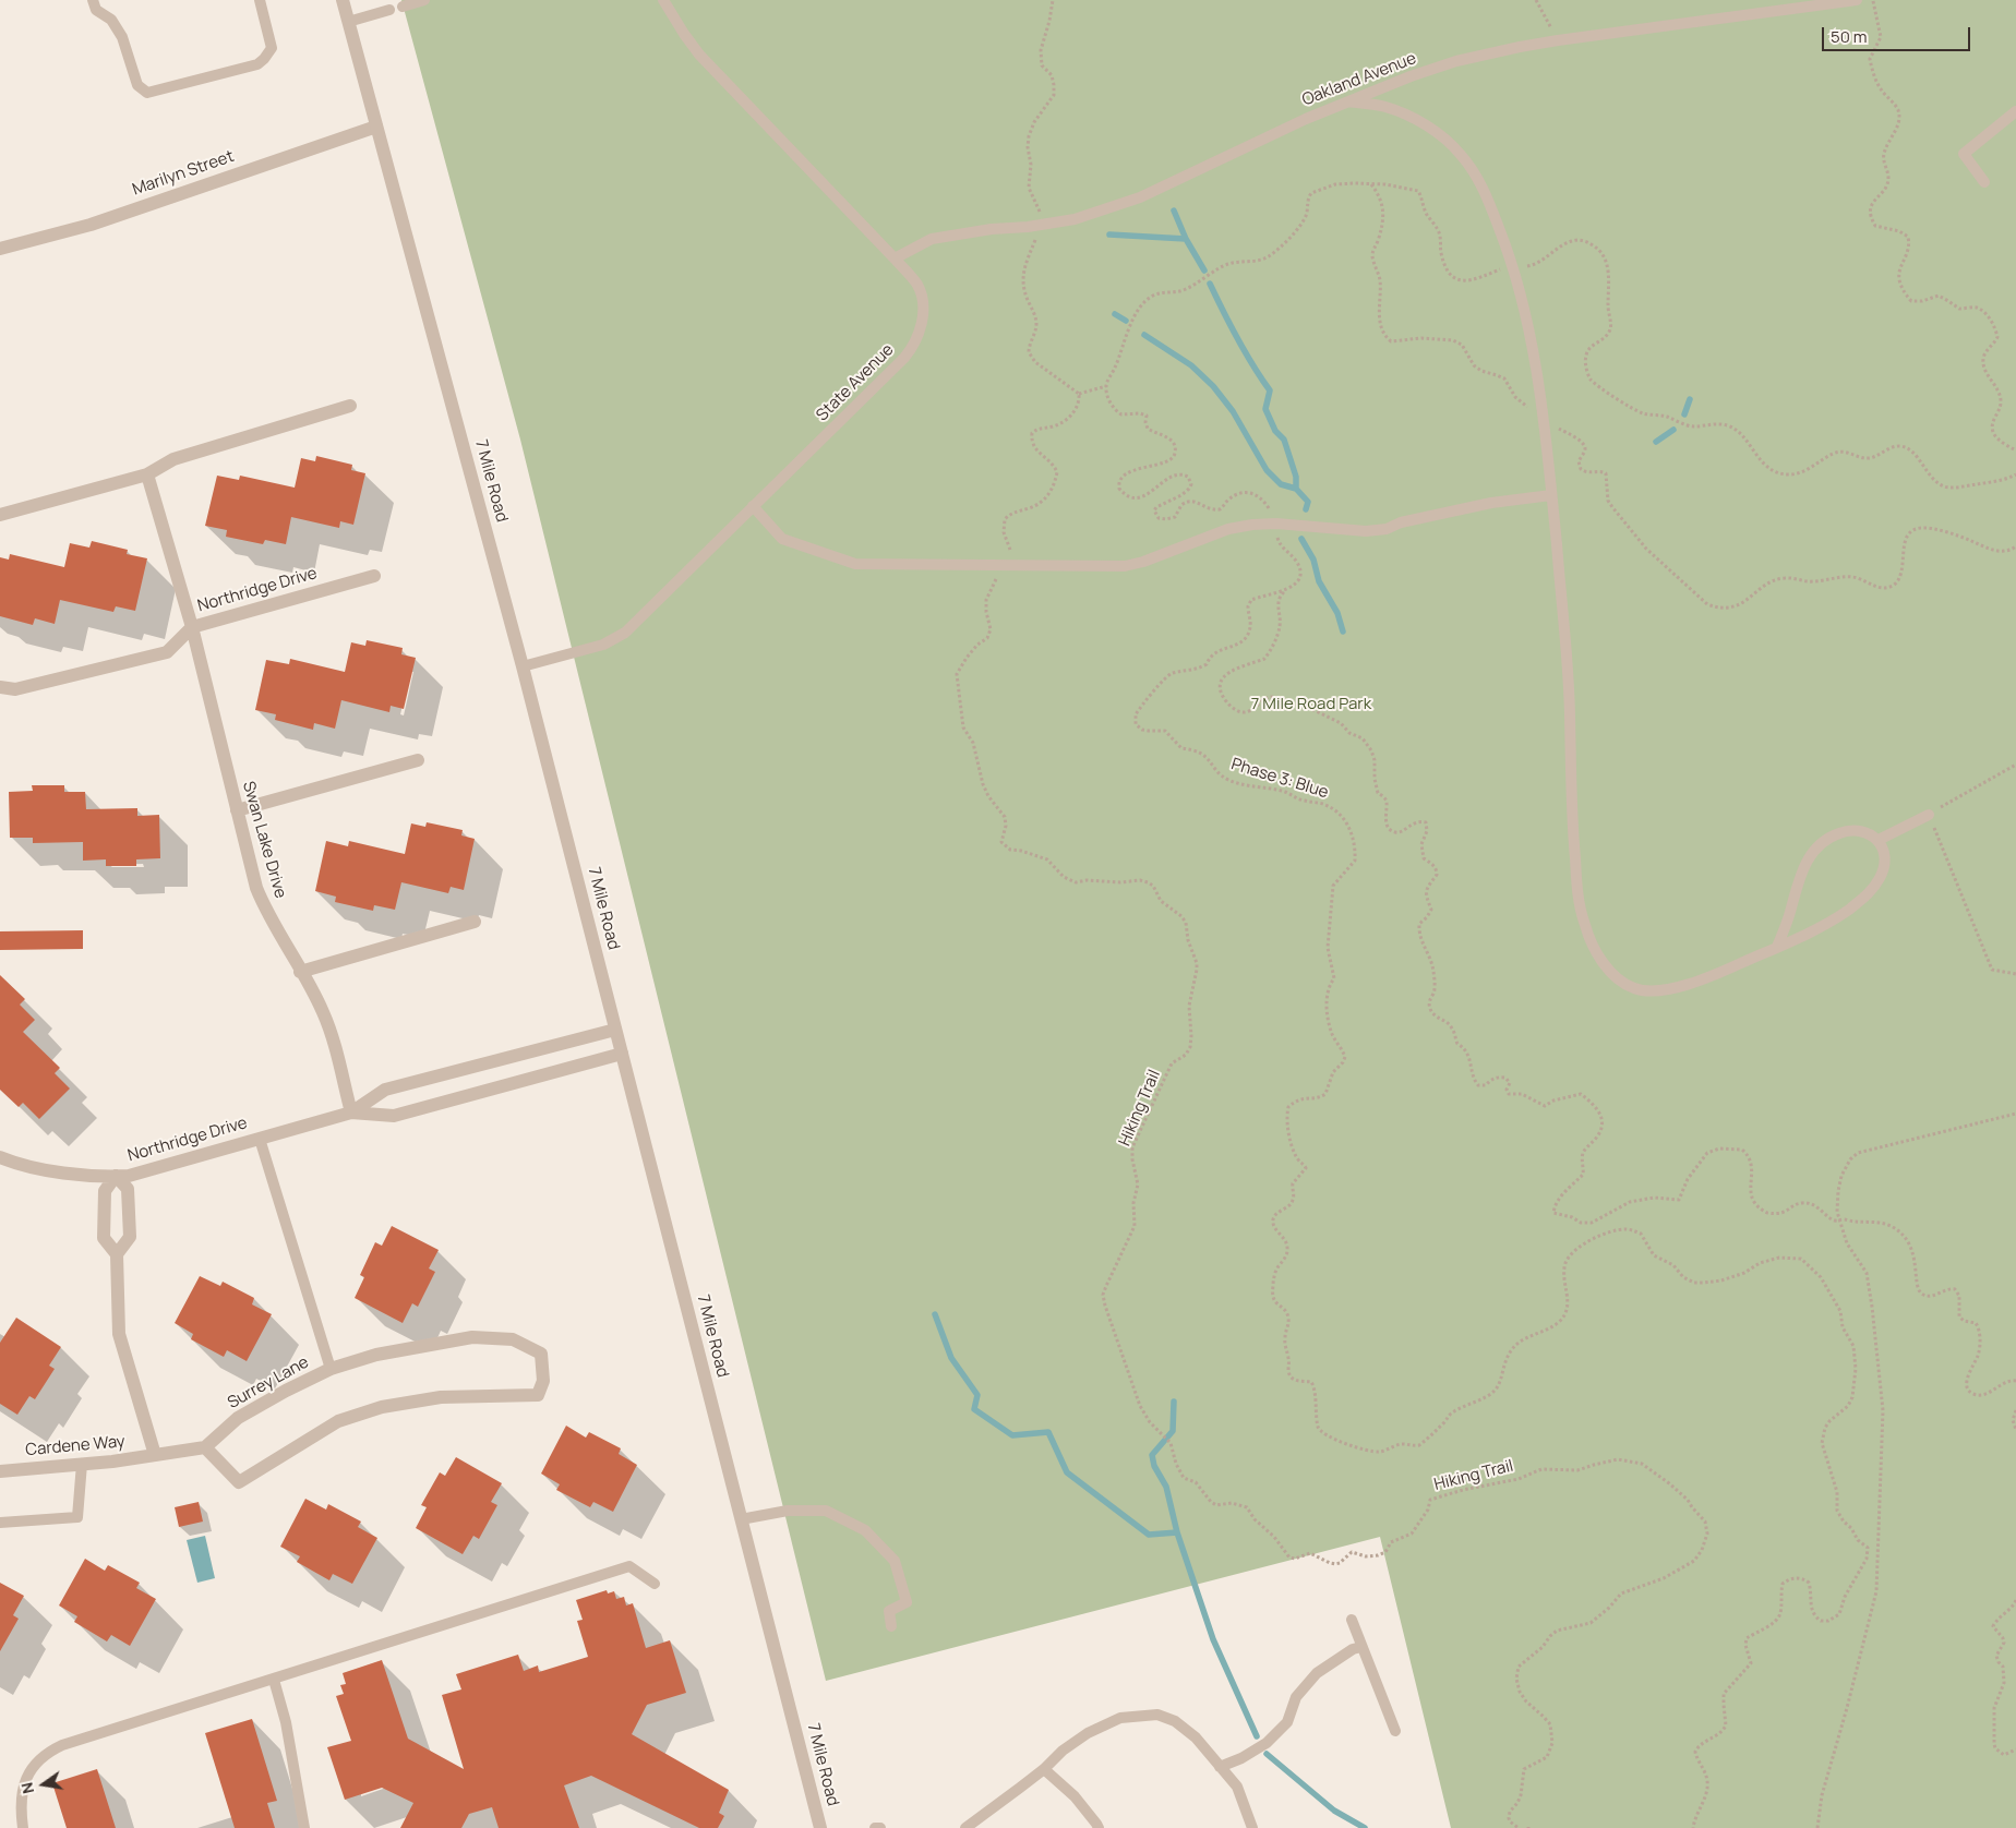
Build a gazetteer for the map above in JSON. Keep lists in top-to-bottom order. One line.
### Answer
{"streets":{"street":["Marilyn Street","7 Mile Road","Northridge Drive","Swan Lake Drive","Surrey Lane","Cardene Way"],"lane":["Oakland Avenue","State Avenue"],"path":["Phase 3: Blue","Hiking Trail"]},"crossings":[["Oakland Avenue","State Avenue"],["Marilyn Street","7 Mile Road"],["State Avenue","7 Mile Road"],["7 Mile Road","Northridge Drive"],["Northridge Drive","Swan Lake Drive"]],"parks":["7 Mile Road Park"],"scale_bar":"50 m","north":"left"}
